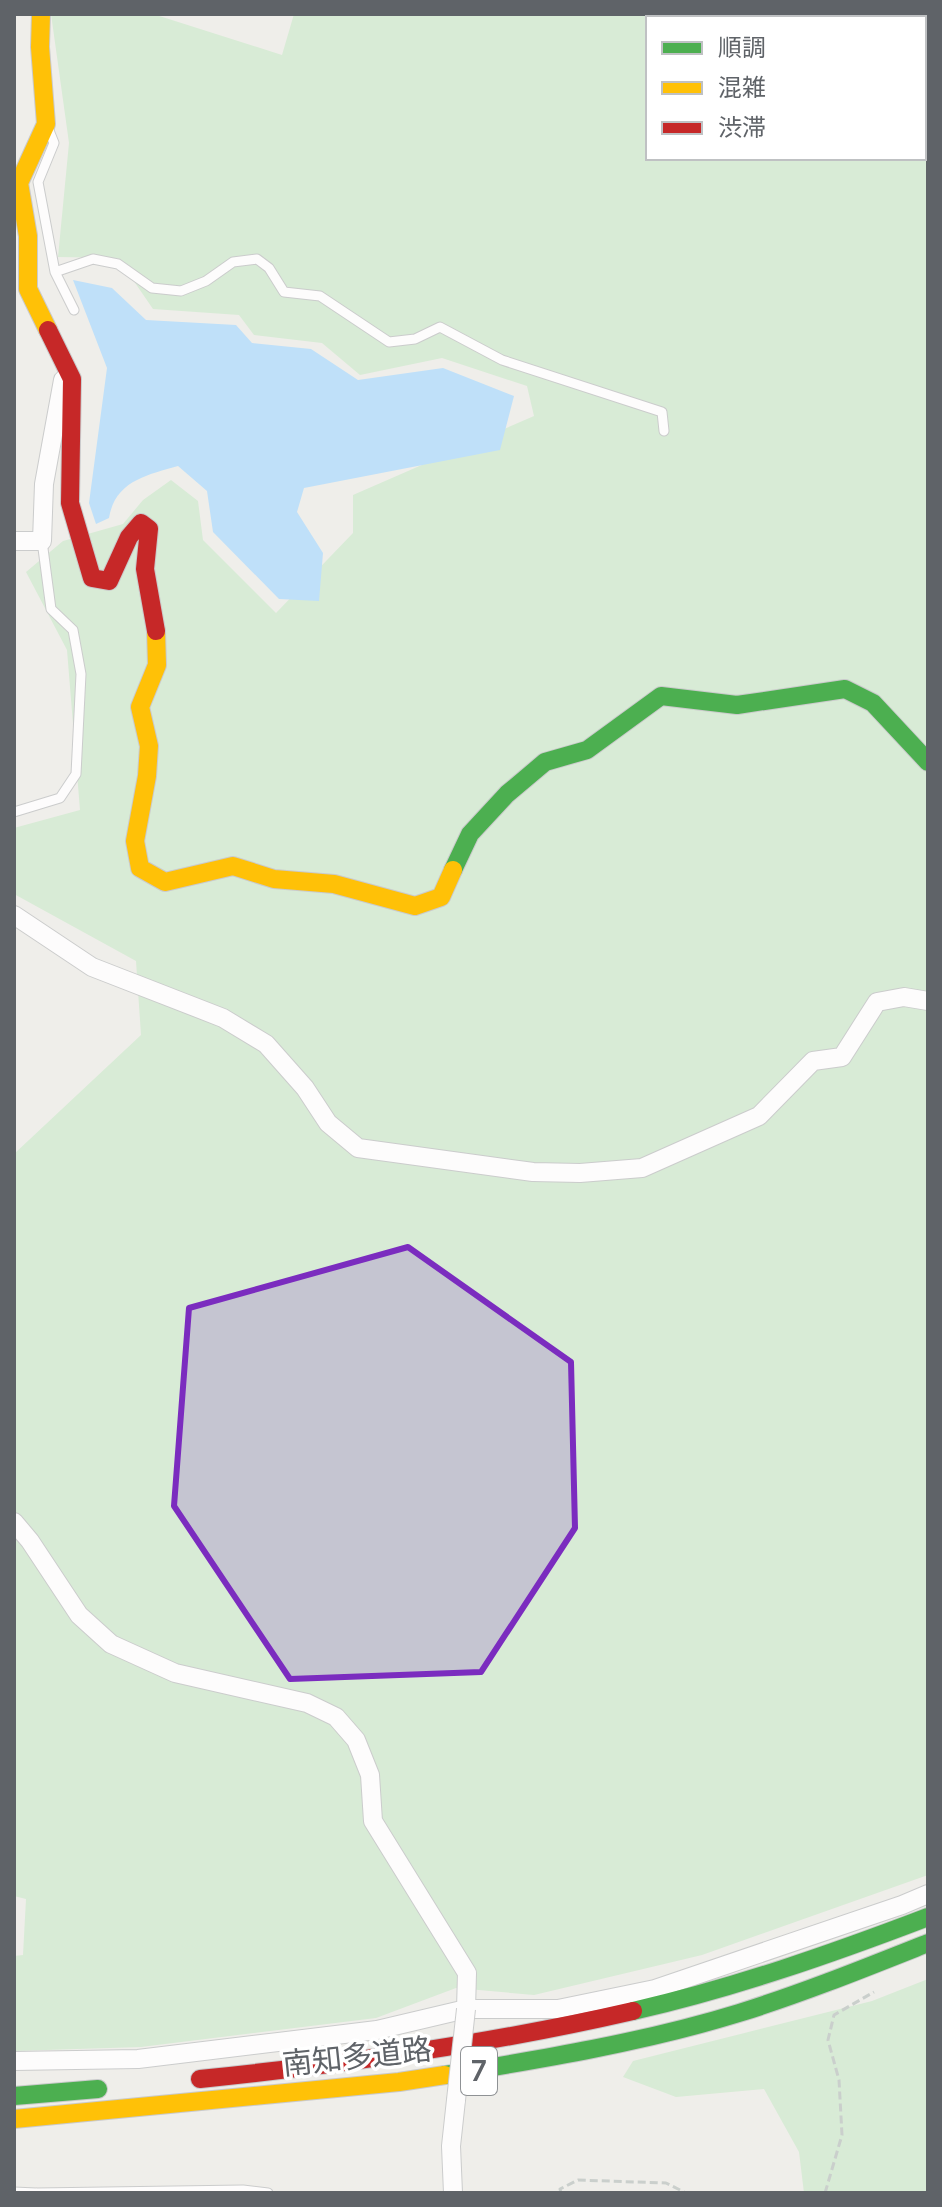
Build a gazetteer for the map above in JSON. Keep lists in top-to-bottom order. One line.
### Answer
{"streets":{"main road":["南知多道路","7"]},"legend":["順調","混雑","渋滞"]}
